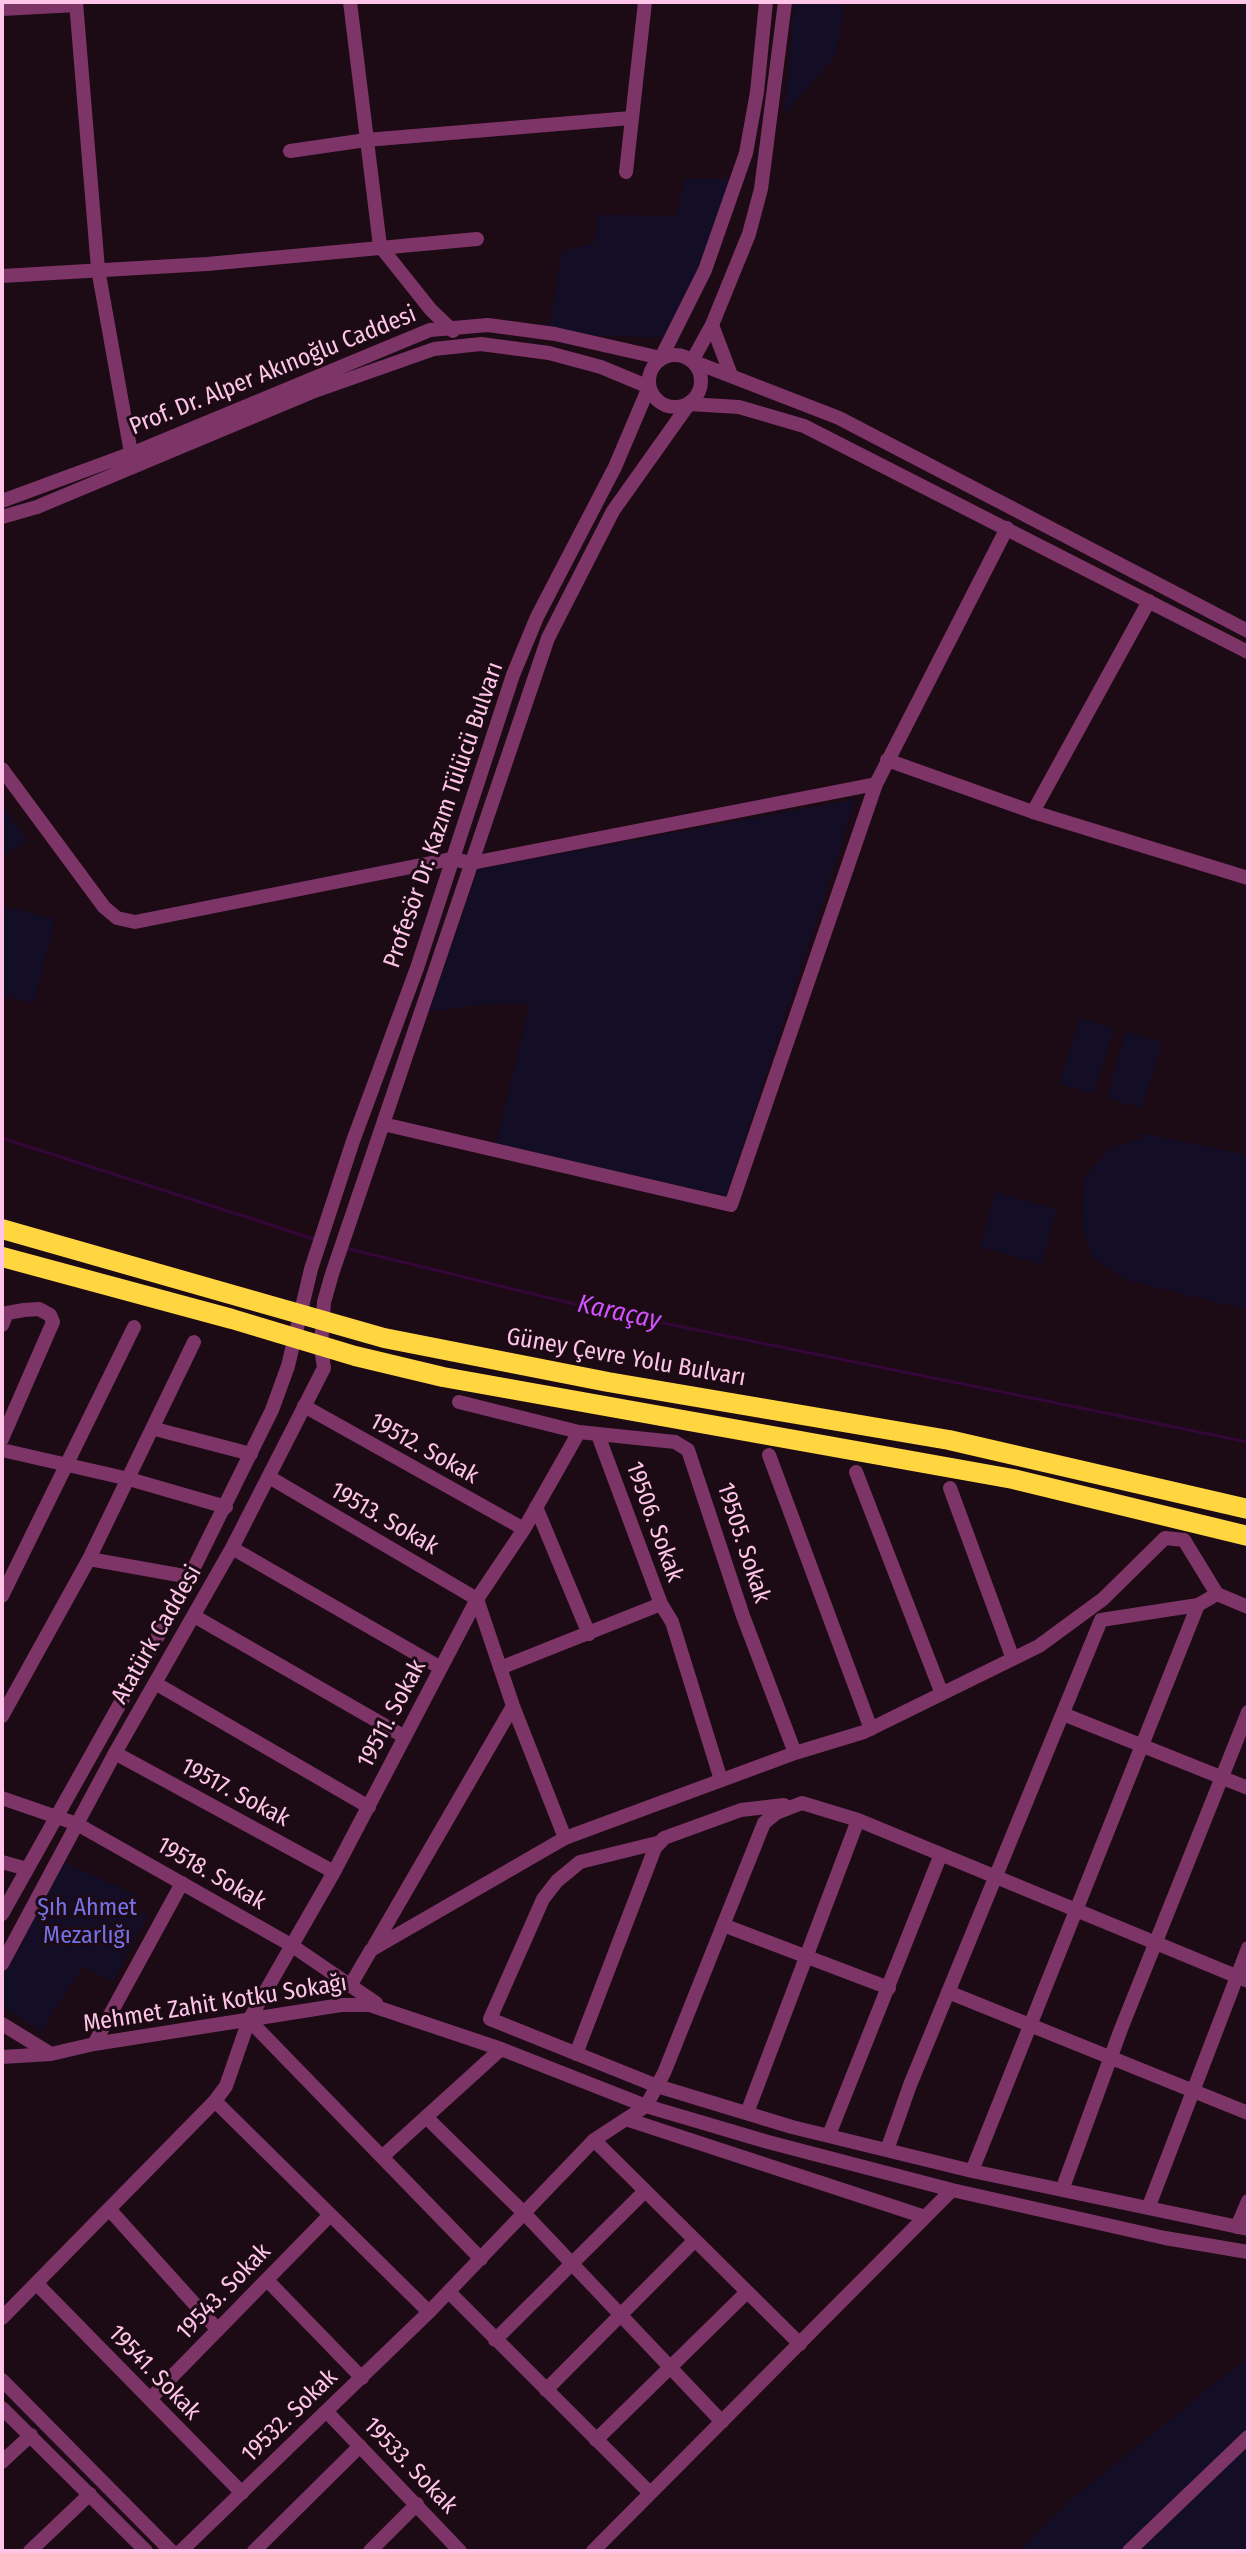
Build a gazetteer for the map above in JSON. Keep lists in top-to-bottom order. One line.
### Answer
{"streets":{"highway":["Güney Çevre Yolu Bulvarı"],"street":["Prof. Dr. Alper Akınoğlu Caddesi","Profesör Dr. Kazım Tülücü Bulvarı","19512. Sokak","19513. Sokak","19506. Sokak","19505. Sokak","Atatürk Caddesi","19511. Sokak","19517. Sokak","19518. Sokak","Mehmet Zahit Kotku Sokağı","19543. Sokak","19541. Sokak","19532. Sokak","19533. Sokak"]},"crossings":[["Prof. Dr. Alper Akınoğlu Caddesi","Profesör Dr. Kazım Tülücü Bulvarı"],["Profesör Dr. Kazım Tülücü Bulvarı","Güney Çevre Yolu Bulvarı"],["Profesör Dr. Kazım Tülücü Bulvarı","Atatürk Caddesi"],["Güney Çevre Yolu Bulvarı","Atatürk Caddesi"],["19512. Sokak","Atatürk Caddesi"],["19512. Sokak","19511. Sokak"],["19513. Sokak","Atatürk Caddesi"],["19513. Sokak","19511. Sokak"],["19506. Sokak","19505. Sokak"],["19505. Sokak","19511. Sokak"],["Atatürk Caddesi","19517. Sokak"],["Atatürk Caddesi","19518. Sokak"],["19511. Sokak","19517. Sokak"],["19511. Sokak","19518. Sokak"],["19511. Sokak","Mehmet Zahit Kotku Sokağı"],["19511. Sokak","19541. Sokak"],["19518. Sokak","Mehmet Zahit Kotku Sokağı"],["Mehmet Zahit Kotku Sokağı","19532. Sokak"],["19543. Sokak","19541. Sokak"],["19541. Sokak","19532. Sokak"],["19532. Sokak","19533. Sokak"]],"water":["Karaçay"],"parks":["Şıh Ahmet Mezarlığı"]}
